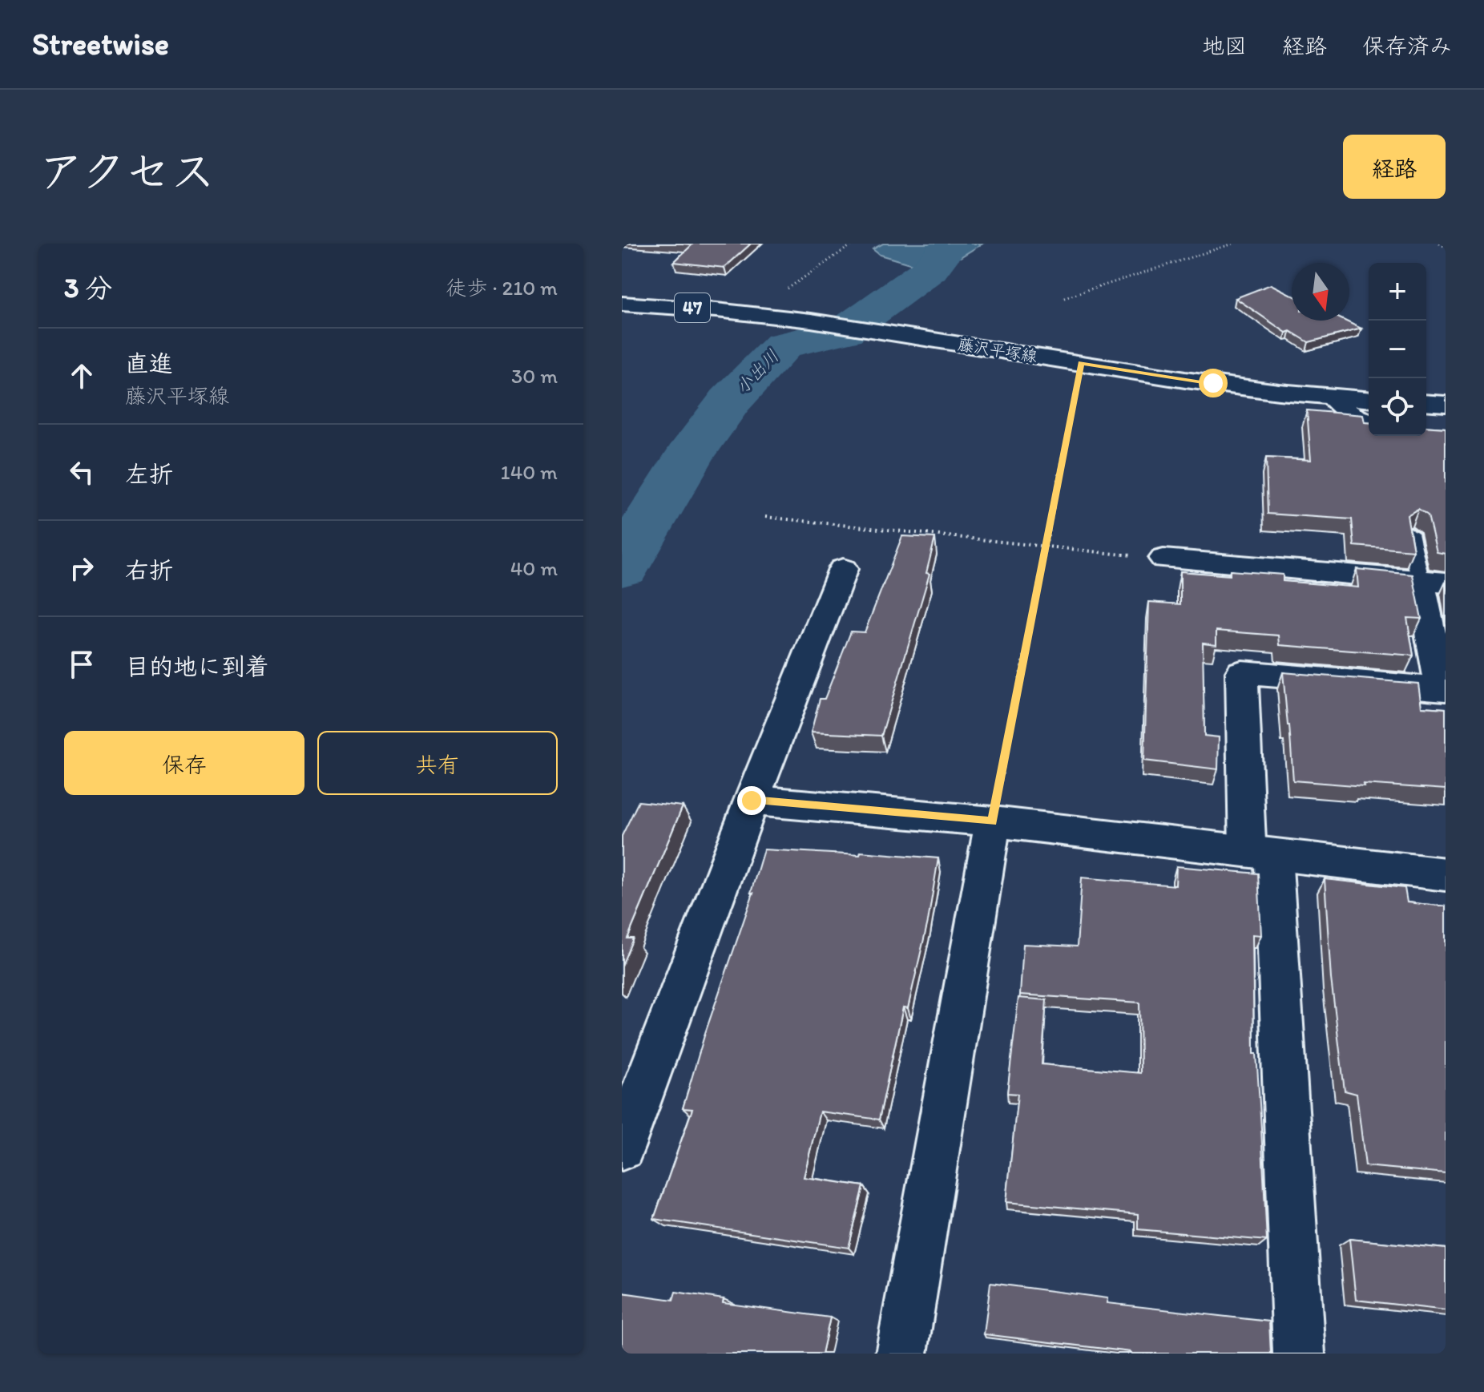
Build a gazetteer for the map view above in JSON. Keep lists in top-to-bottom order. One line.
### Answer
{"streets":{"street":["47","藤沢平塚線"]},"water":["小出川"],"north":"bottom","page":{"header":"Streetwise","nav":["地図","経路","保存済み"],"title":"アクセス","buttons":["経路",["保存","共有"]],"heading":["3 分","徒歩 · 210 m"],"map_buttons":["+","−"],"list":[["直進","藤沢平塚線","30 m"],["左折","140 m"],["右折","40 m"],"目的地に到着"]}}
